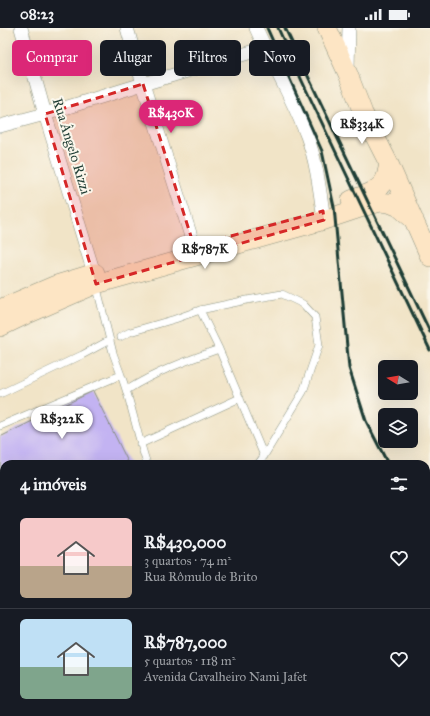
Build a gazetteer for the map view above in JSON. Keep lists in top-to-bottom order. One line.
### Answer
{"streets":{"street":["Rua Ângelo Rizzi"]},"north":"left","page":{"status":"08:23","chip":["Comprar","Alugar","Filtros","Novo"],"price":["R$430K","R$334K","R$787K","R$322K"],"heading":"4 imóveis","list":[{"name":"R$430,000","note":"3 quartos · 74 m² · Rua Rômulo de Brito"},{"name":"R$787,000","note":"5 quartos · 118 m² · Avenida Cavalheiro Nami Jafet"}]}}
